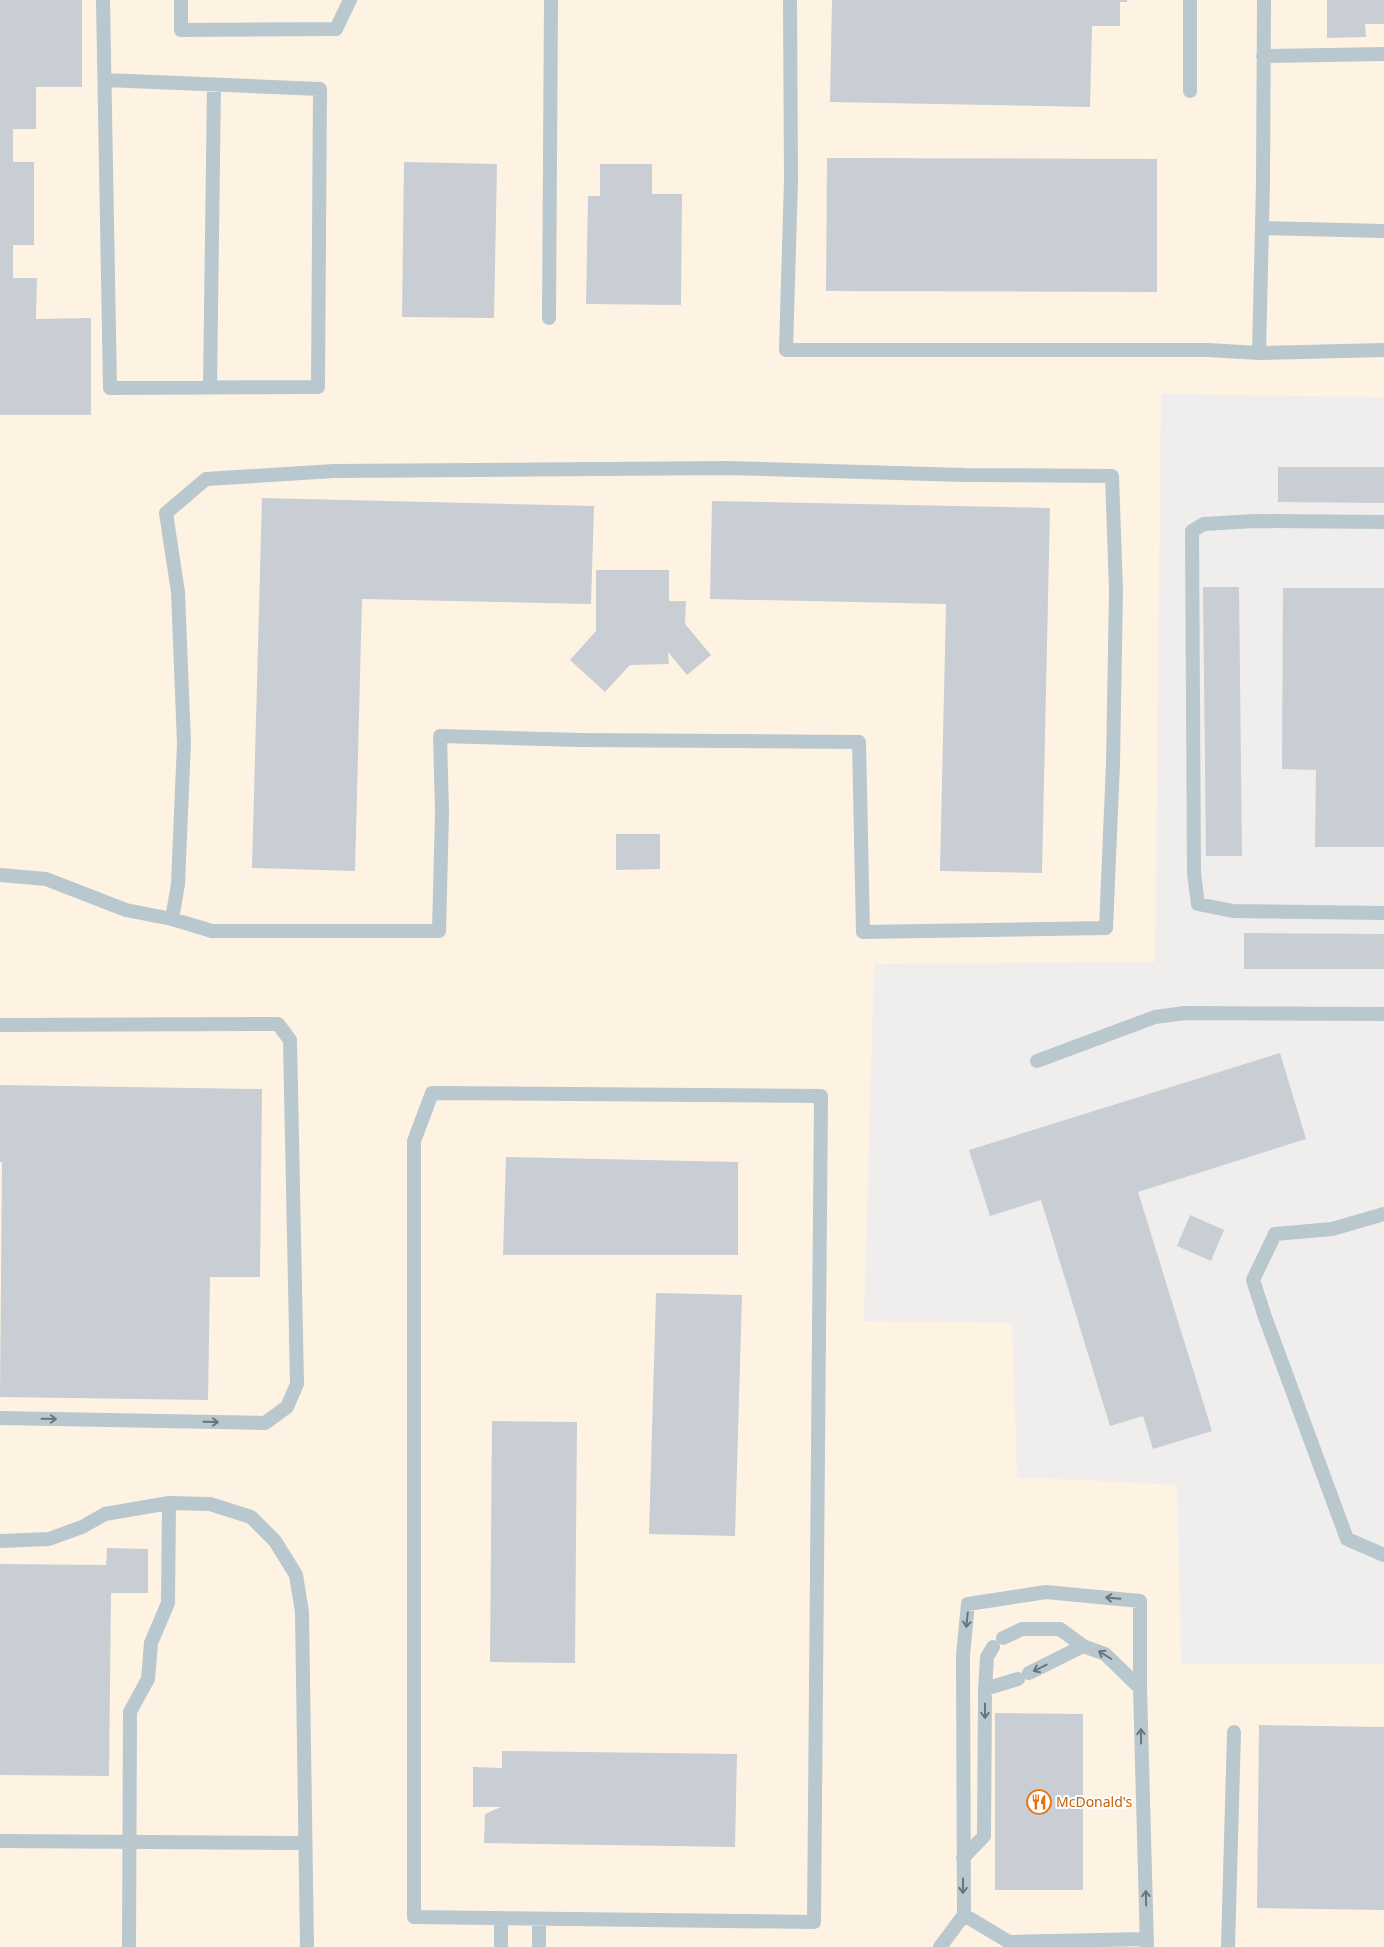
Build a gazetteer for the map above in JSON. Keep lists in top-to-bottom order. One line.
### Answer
{"places":{"restaurant":["McDonald's"]}}
